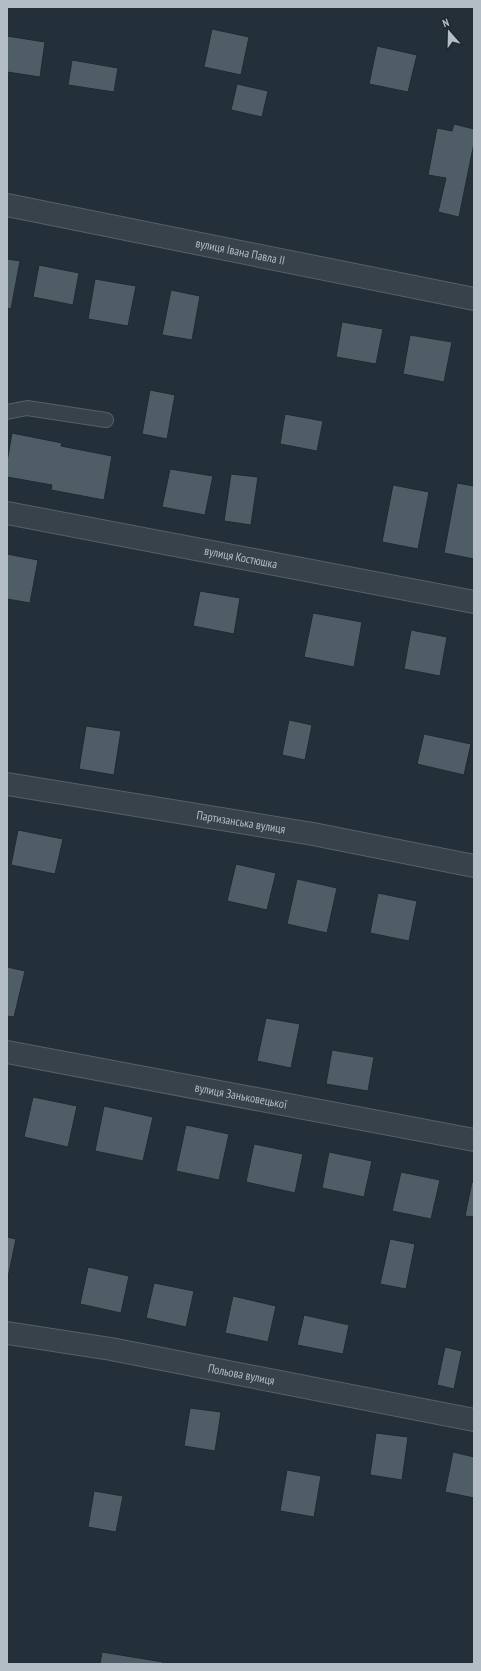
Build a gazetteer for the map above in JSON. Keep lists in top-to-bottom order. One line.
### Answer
{"streets":{"street":["вулиця Івана Павла II","вулиця Костюшка","Партизанська вулиця","вулиця Заньковецької","Польова вулиця"]},"north":"top"}
